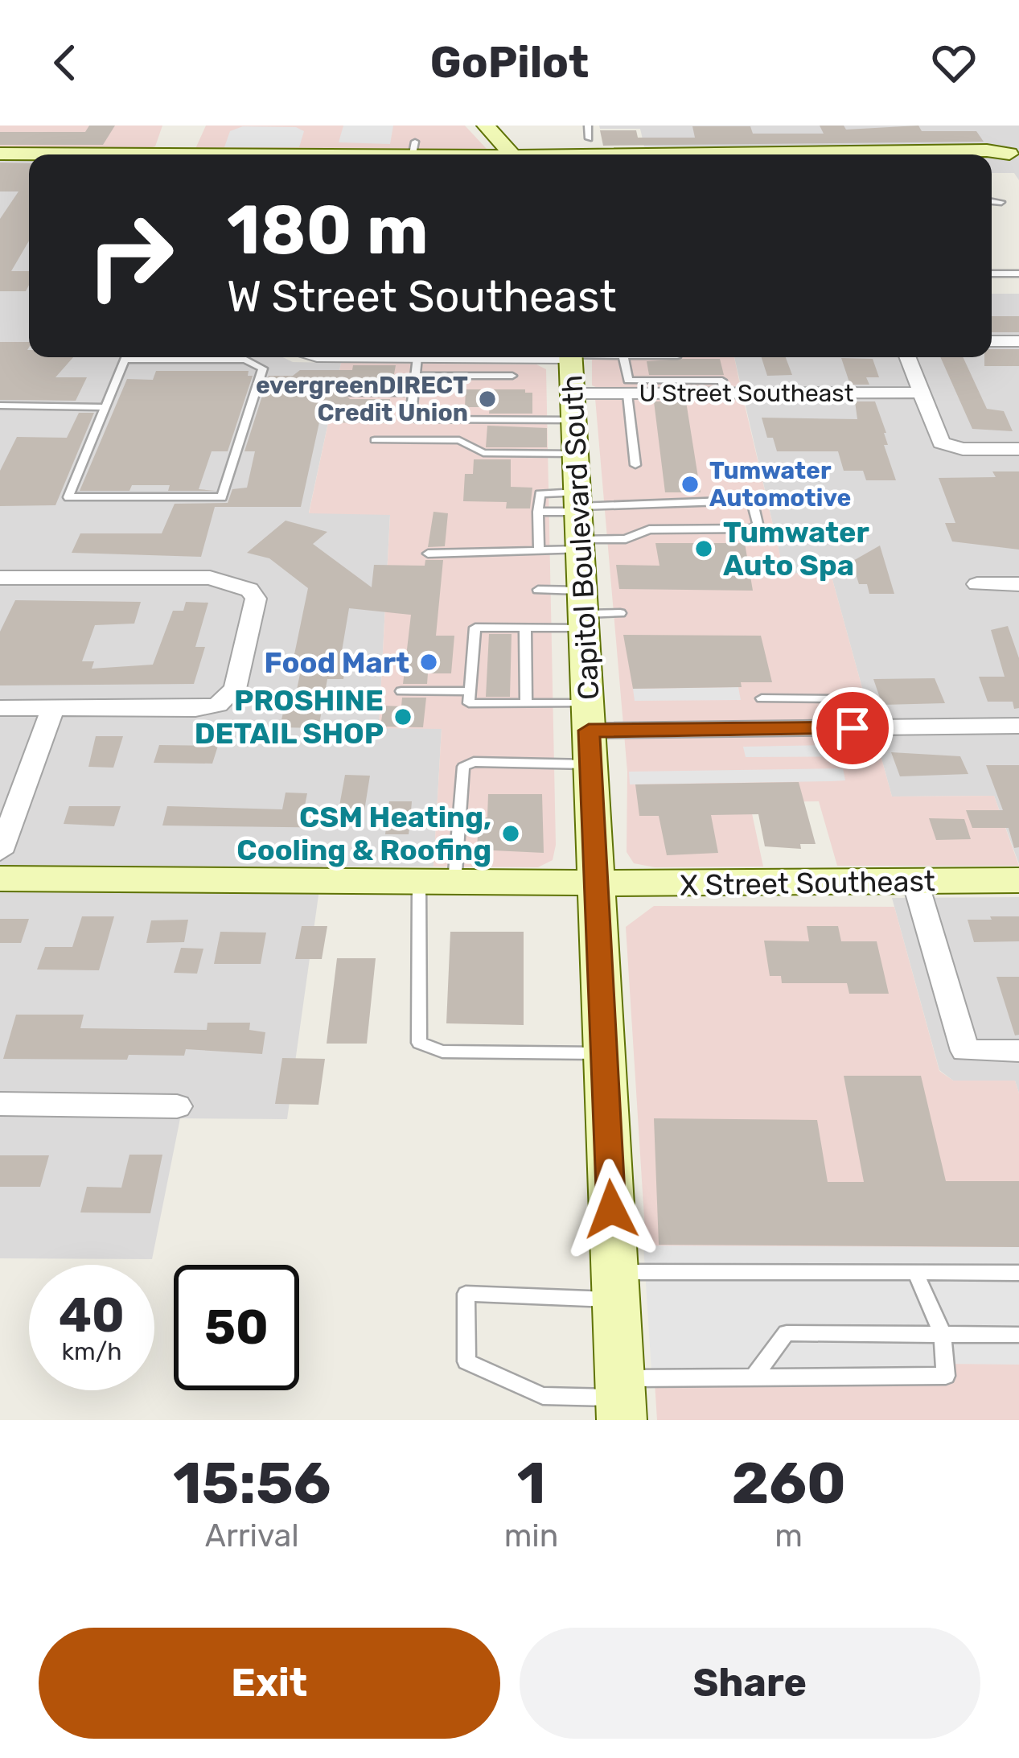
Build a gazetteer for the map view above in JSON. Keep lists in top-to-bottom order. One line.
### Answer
{"streets":{"street":["U Street Southeast","Capitol Boulevard South","X Street Southeast"]},"crossings":[["U Street Southeast","Capitol Boulevard South"],["Capitol Boulevard South","X Street Southeast"]],"places":["evergreenDIRECT Credit Union","Tumwater Automotive","Tumwater Auto Spa","Food Mart","PROSHINE DETAIL SHOP","CSM Heating, Cooling & Roofing"],"page":{"header":"GoPilot","turn":["180 m","W Street Southeast"],"speed":"40 km/h","limit":"50","eta":["15:56","Arrival","1","min","260","m"],"buttons":["Exit","Share"]}}
